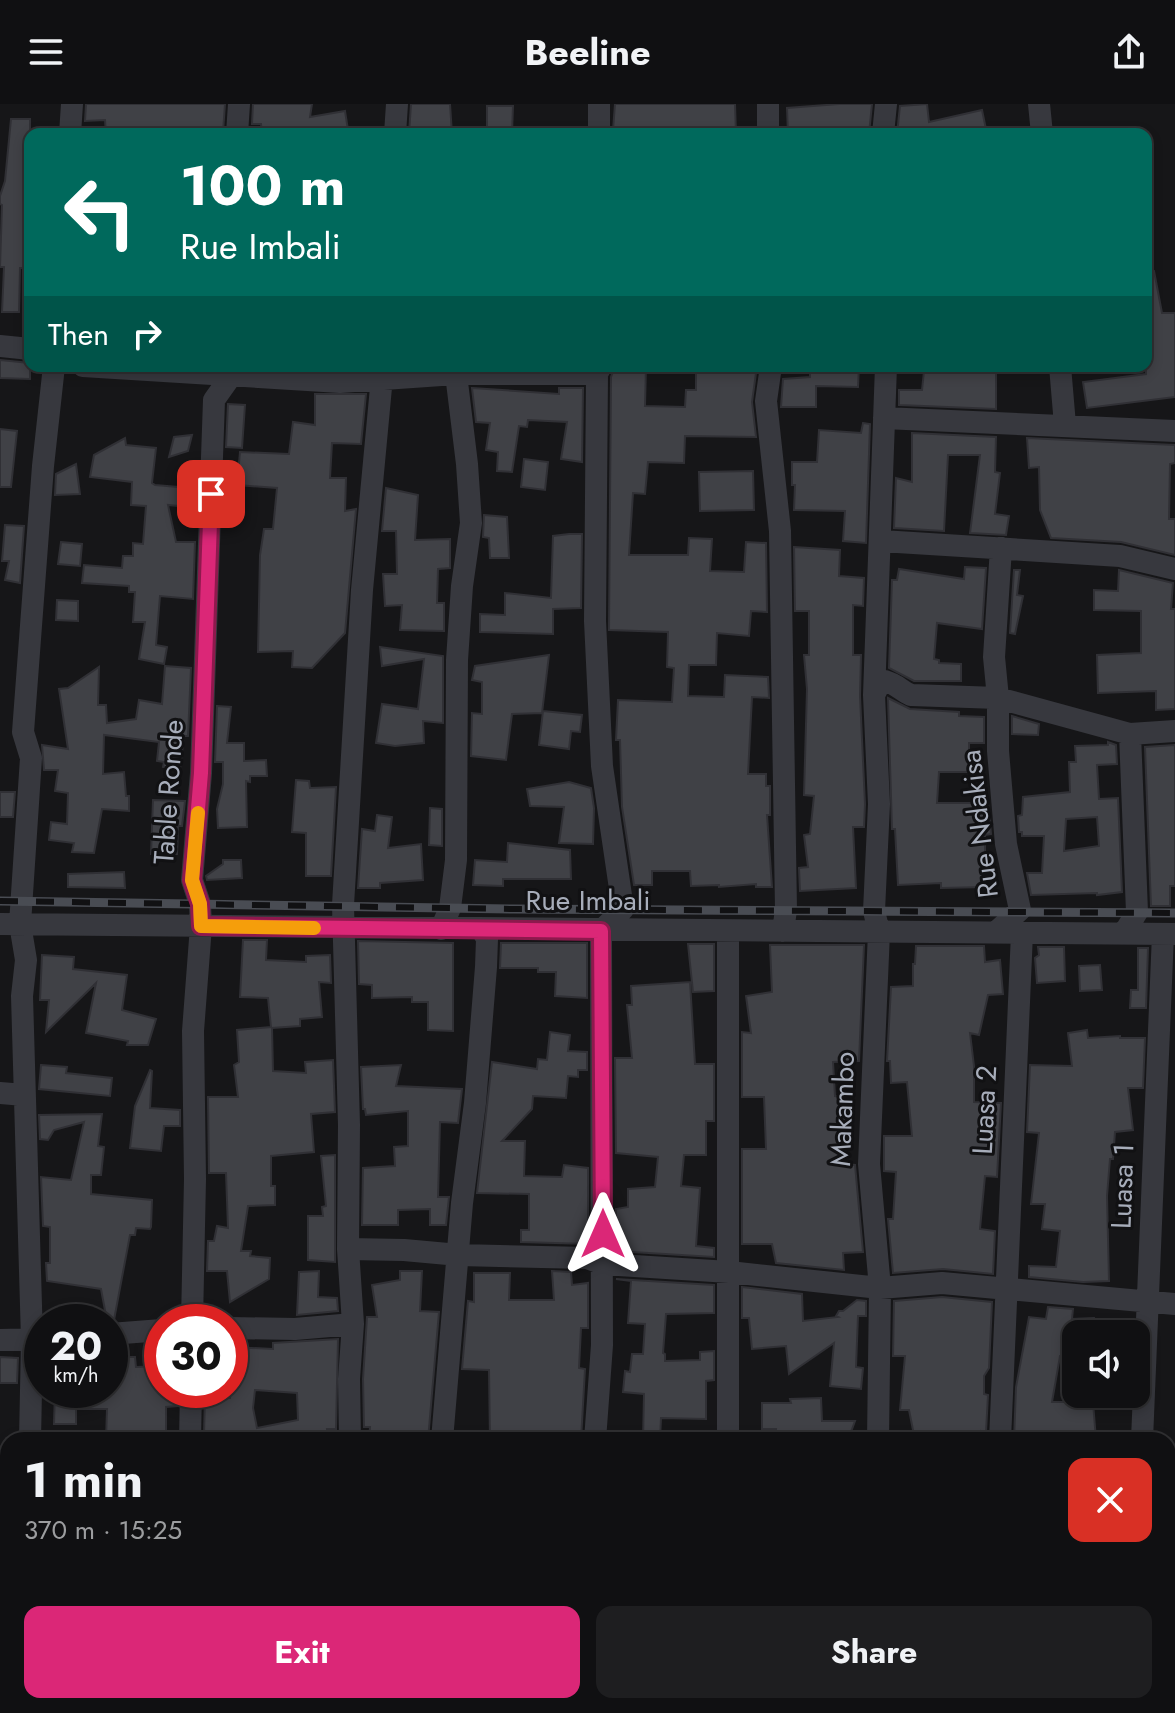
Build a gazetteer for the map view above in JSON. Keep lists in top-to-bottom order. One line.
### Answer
{"streets":{"street":["Table Ronde","Rue Ndakisa","Rue Imbali","Makambo","Luasa 2","Luasa 1"]},"crossings":[["Table Ronde","Rue Imbali"],["Rue Ndakisa","Rue Imbali"],["Rue Imbali","Makambo"],["Rue Imbali","Luasa 2"],["Rue Imbali","Luasa 1"]],"page":{"header":"Beeline","turn":["100 m","Rue Imbali"],"then":"Then","speed":"20 km/h","limit":"30","heading":["1 min","370 m · 15:25"],"buttons":["Exit","Share"]}}
